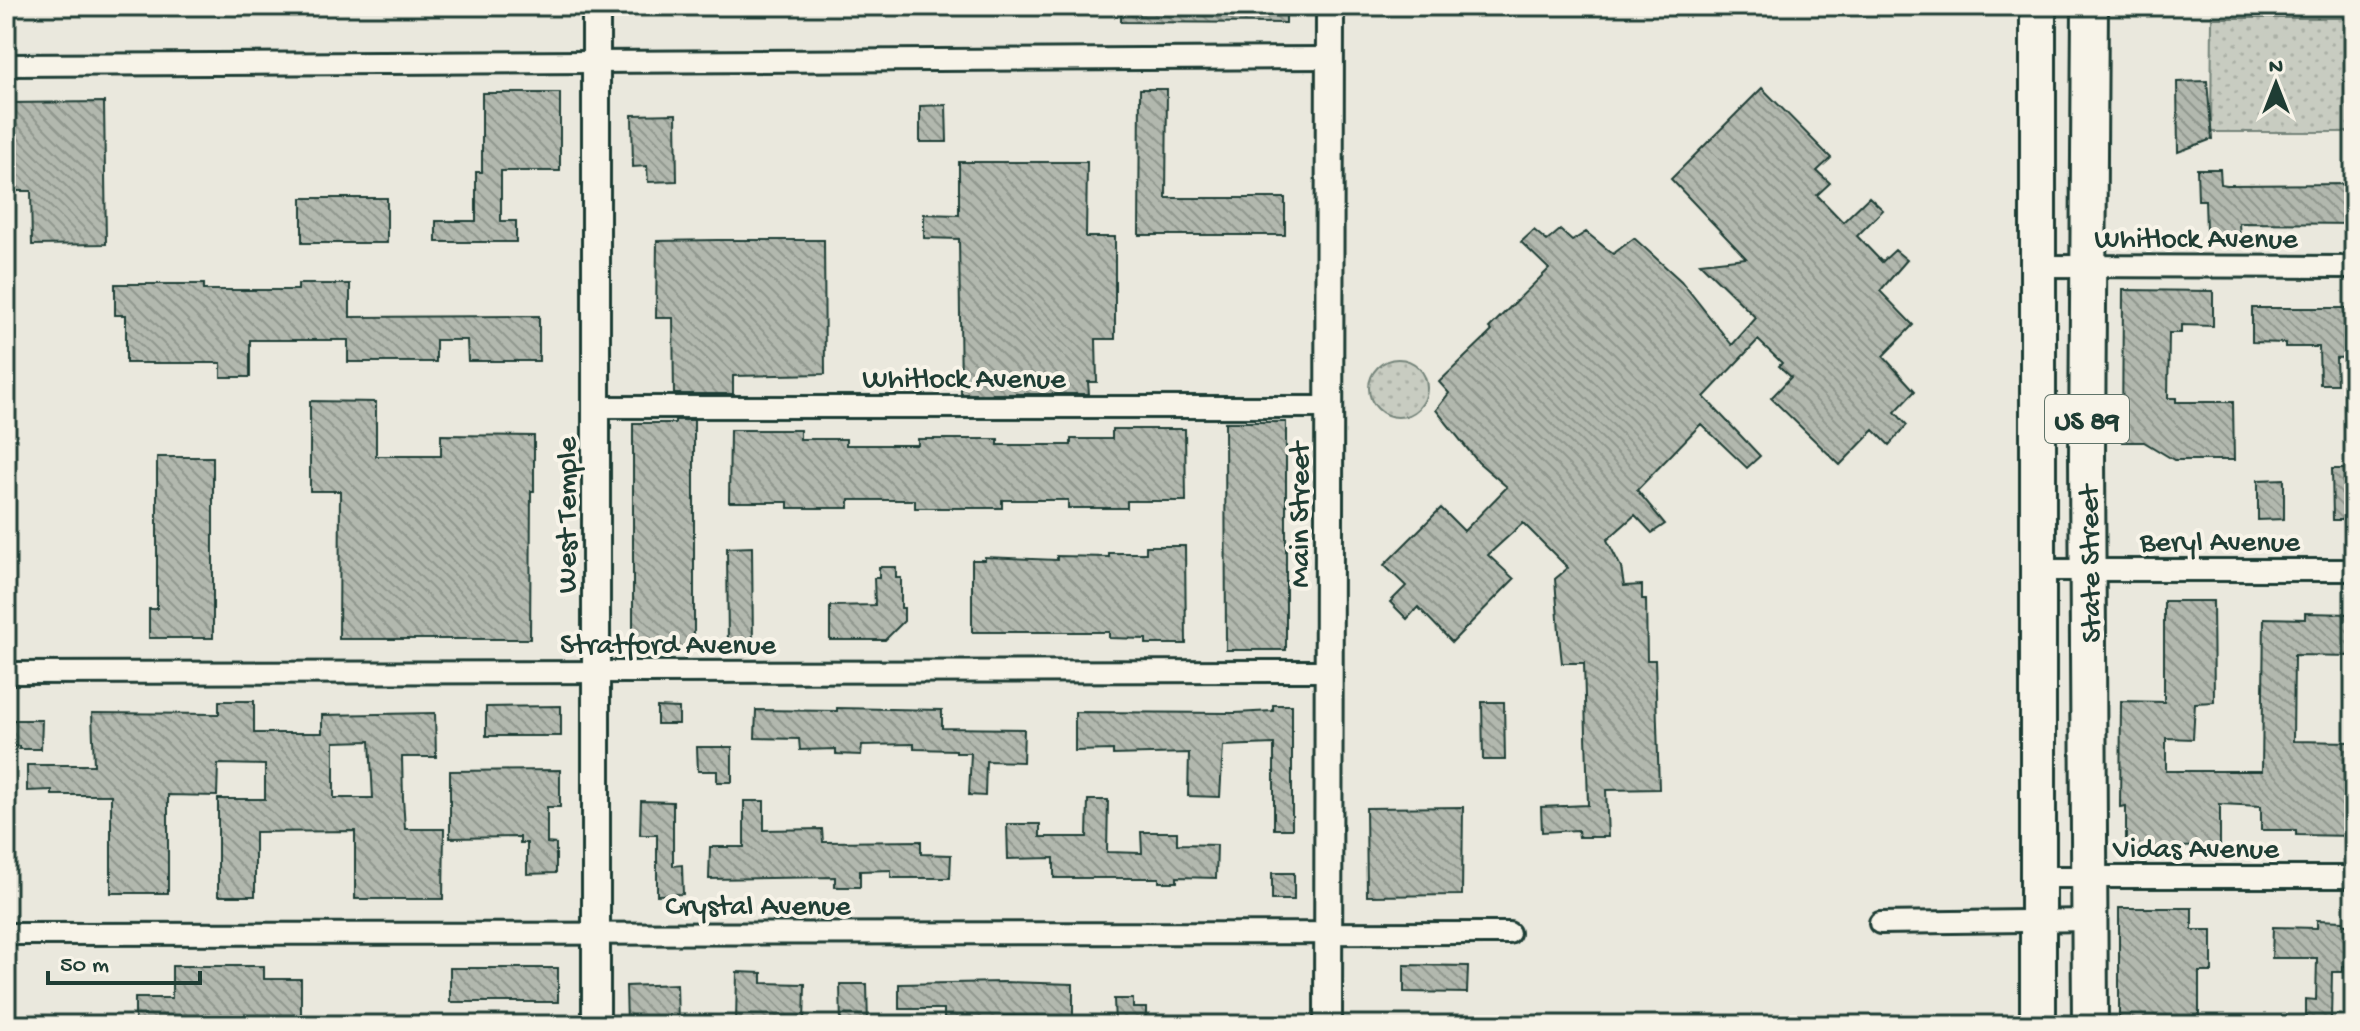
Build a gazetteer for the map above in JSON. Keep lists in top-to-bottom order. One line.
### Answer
{"streets":{"main road":["US 89","State Street"],"street":["Whitlock Avenue","West Temple","Main Street","Beryl Avenue","Stratford Avenue","Vidas Avenue","Crystal Avenue"]},"crossings":[["Whitlock Avenue","West Temple"],["Whitlock Avenue","Main Street"],["Whitlock Avenue","State Street"],["West Temple","Stratford Avenue"],["West Temple","Crystal Avenue"],["Main Street","Stratford Avenue"],["Main Street","Crystal Avenue"],["Beryl Avenue","State Street"],["State Street","Vidas Avenue"]],"scale_bar":"50 m","north":"top"}
